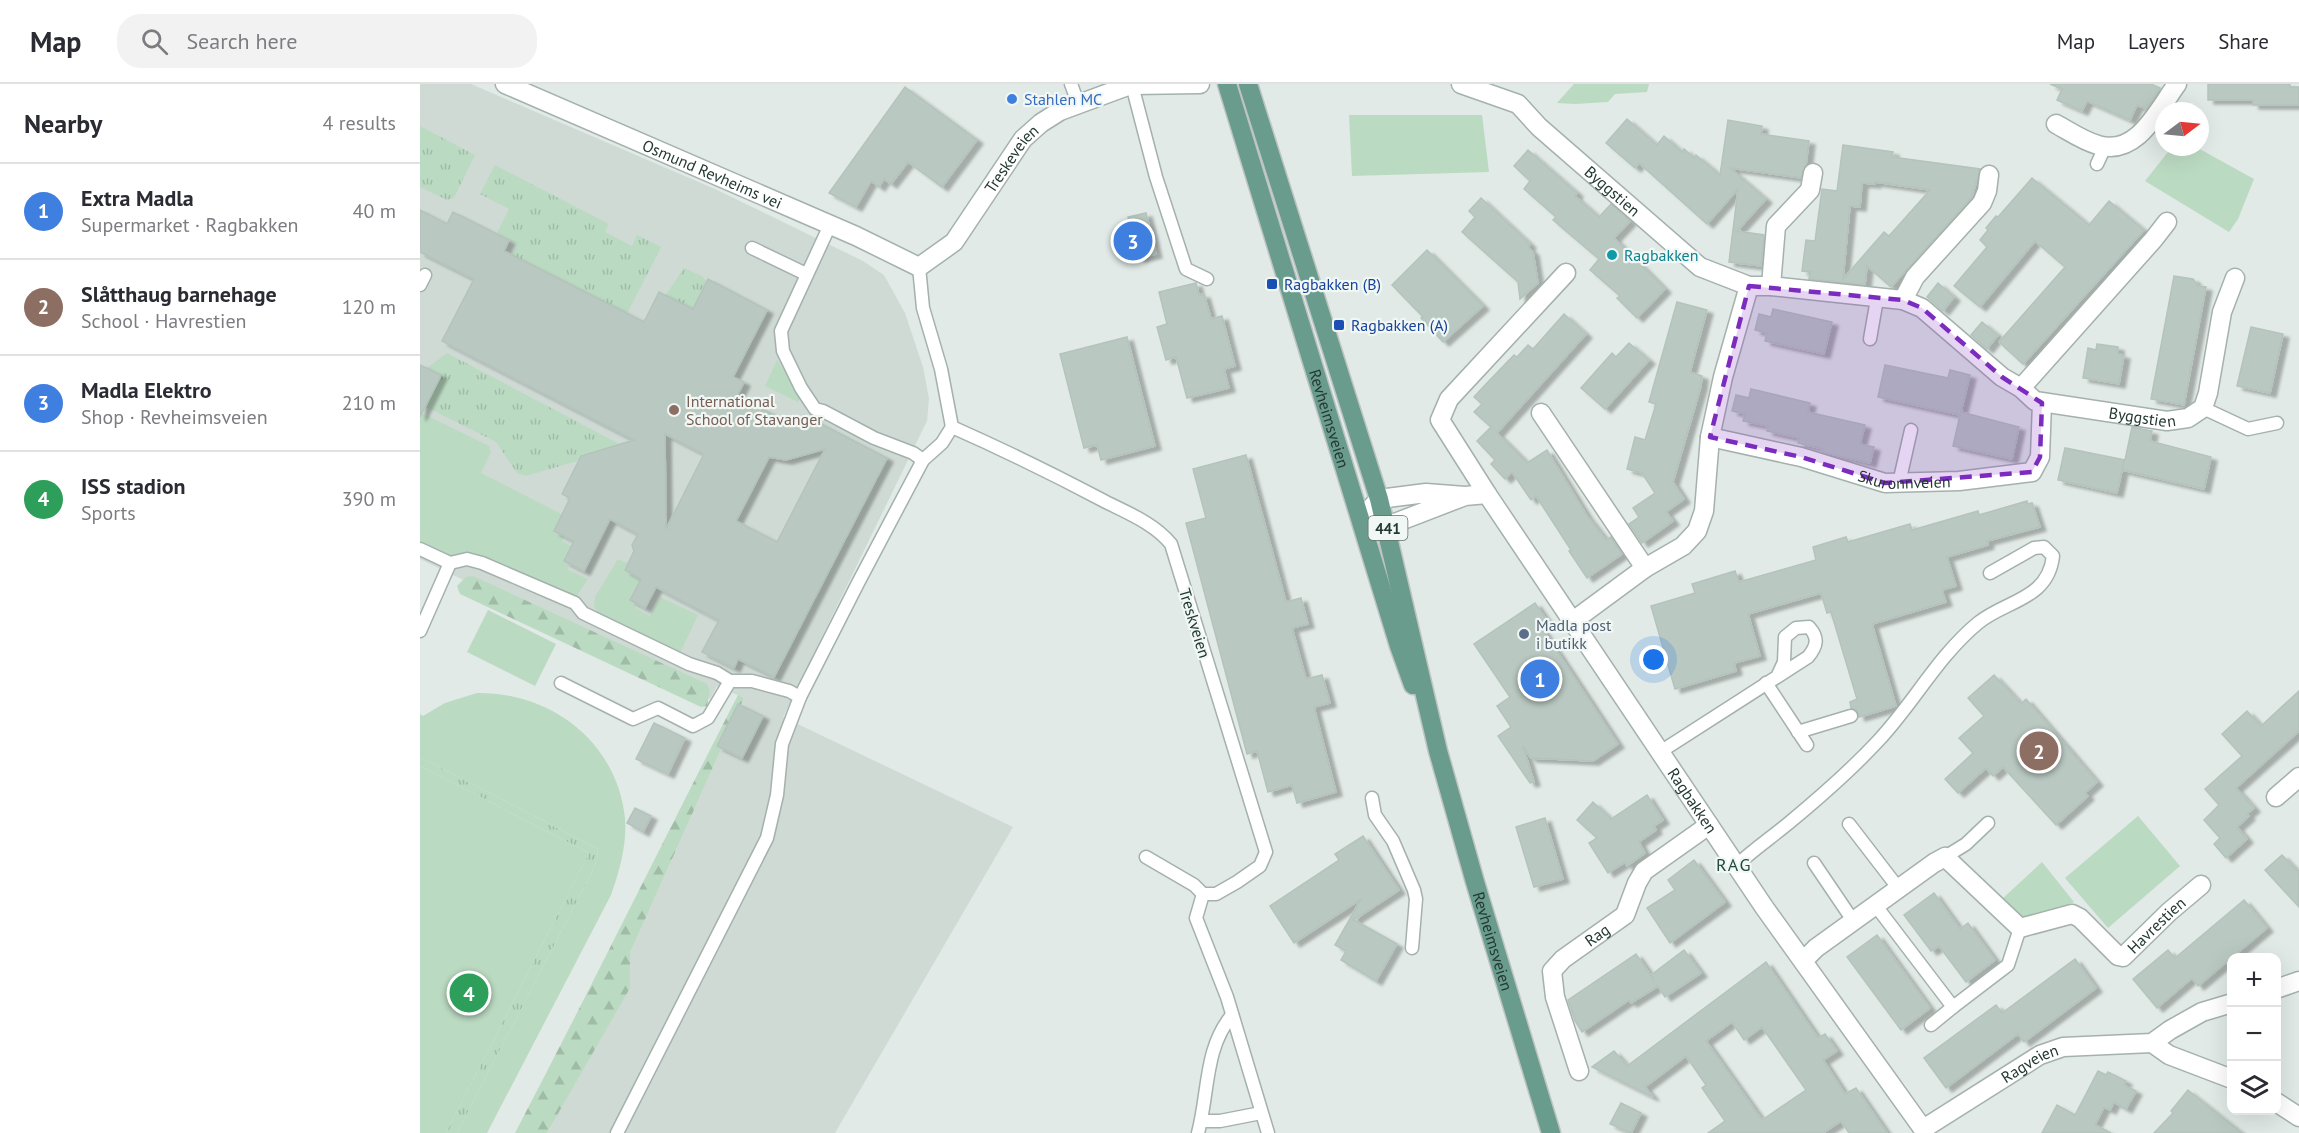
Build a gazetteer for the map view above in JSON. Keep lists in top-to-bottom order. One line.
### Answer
{"streets":{"main road":["Revheimsveien","441"],"street":["Treskeveien","Osmund Revheims vei","Byggstien","Skuronnveien","Ragbakken","Havrestien","Rag","Ragveien"],"lane":["Treskveien"]},"crossings":[["Treskeveien","Osmund Revheims vei"],["Byggstien","Skuronnveien"],["Ragbakken","Rag"],["Ragbakken","Ragveien"]],"districts":["RAG"],"places":{"other":["Stahlen MC","Ragbakken","International School of Stavanger","Madla post i butikk"],"transit":["Ragbakken (B)","Ragbakken (A)"]},"north":"right","page":{"header":"Map","search":"Search here","nav":["Map","Layers","Share"],"heading":["Nearby","4 results"],"list":[{"mark":"1","name":"Extra Madla","note":"Supermarket · Ragbakken","value":"40 m"},{"mark":"2","name":"Slåtthaug barnehage","note":"School · Havrestien","value":"120 m"},{"mark":"3","name":"Madla Elektro","note":"Shop · Revheimsveien","value":"210 m"},{"mark":"4","name":"ISS stadion","note":"Sports","value":"390 m"}],"pins":["3","1","2","4"],"map_buttons":["+","−"]}}
